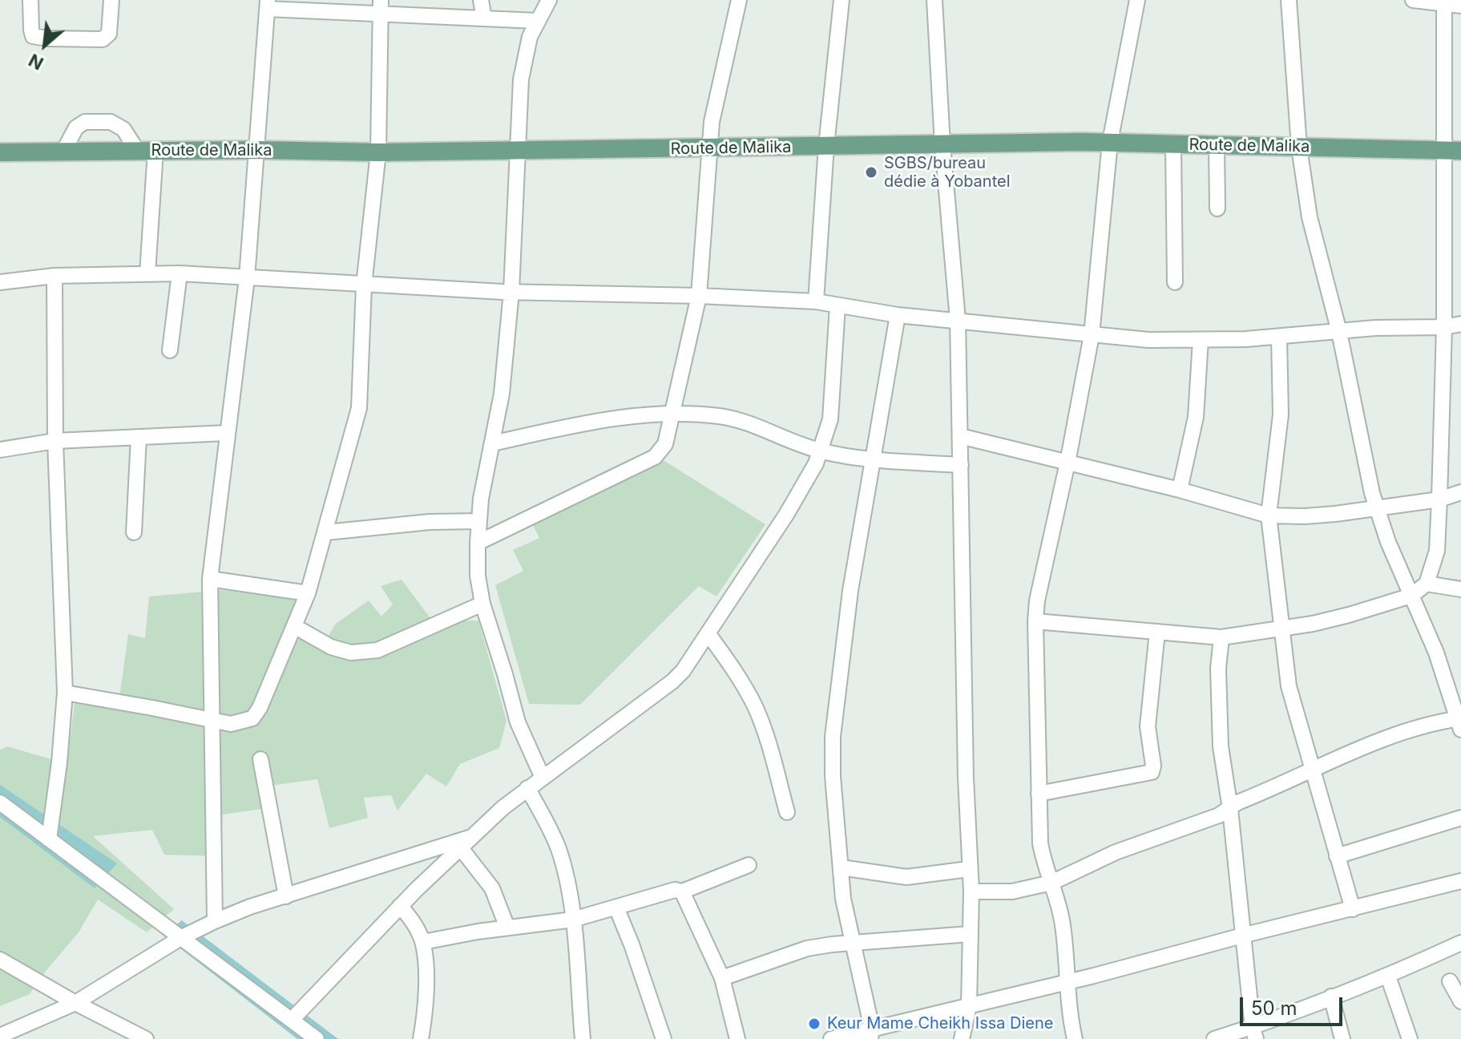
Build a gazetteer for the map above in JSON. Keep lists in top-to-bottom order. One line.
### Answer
{"streets":{"main road":["Route de Malika"]},"places":["SGBS/bureau dédie à Yobantel","Keur Mame Cheikh Issa Diene"],"scale_bar":"50 m","north":"bottom left"}
